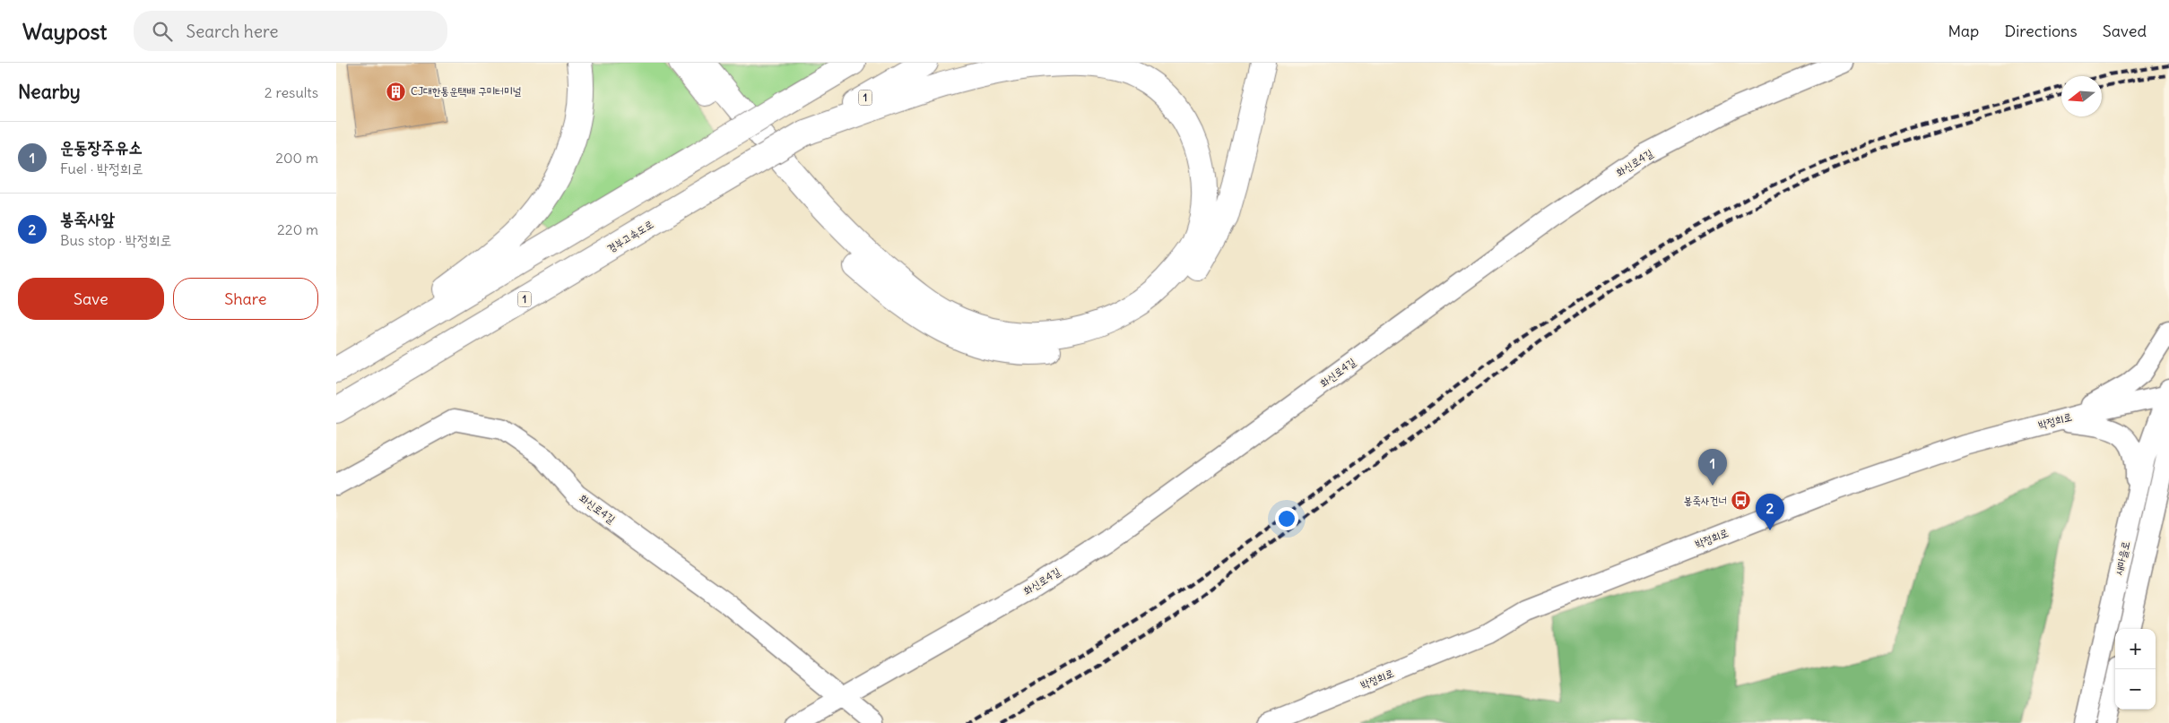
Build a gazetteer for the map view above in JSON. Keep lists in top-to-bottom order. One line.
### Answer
{"streets":{"highway":["1","경부고속도로"],"street":["화신로4길","박정희로","새마을로"]},"crossings":[["박정희로","새마을로"]],"places":{"building":["CJ대한통운택배 구미터미널"],"bus stop":["봉죽사건너"]},"north":"left","page":{"header":"Waypost","search":"Search here","nav":["Map","Directions","Saved"],"heading":["Nearby","2 results"],"list":[{"mark":"1","name":"운동장주유소","note":"Fuel · 박정희로","value":"200 m"},{"mark":"2","name":"봉죽사앞","note":"Bus stop · 박정희로","value":"220 m"}],"buttons":["Save","Share"],"pins":["1","2"],"map_buttons":["+","−"]}}
